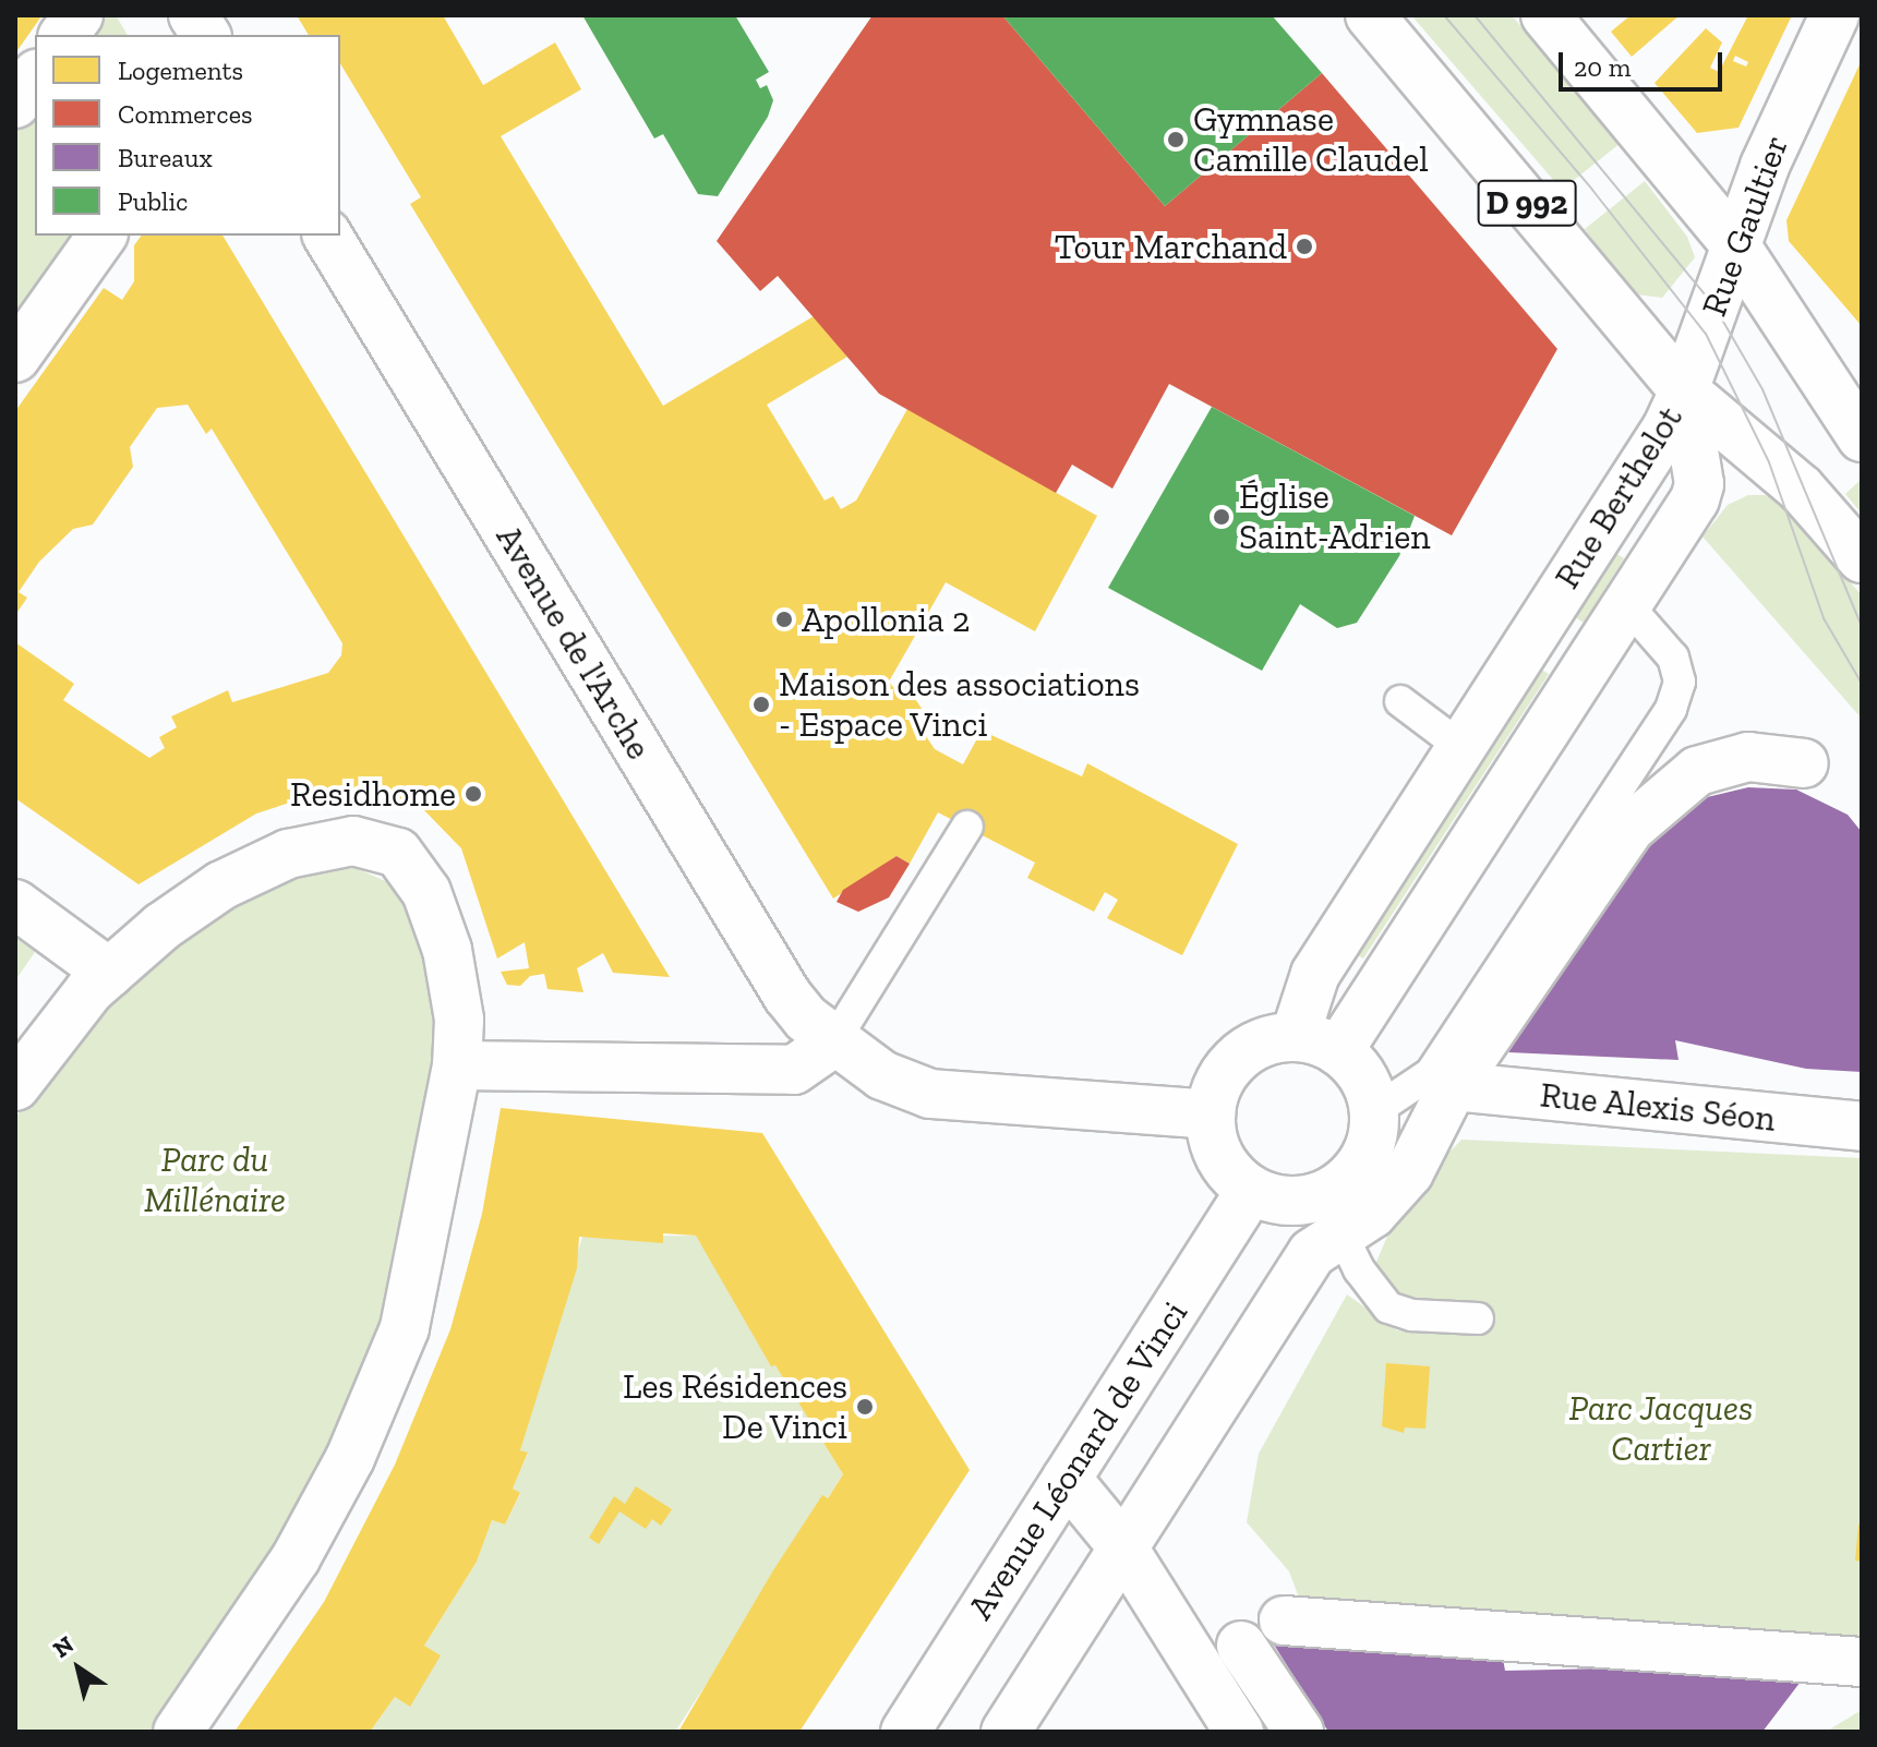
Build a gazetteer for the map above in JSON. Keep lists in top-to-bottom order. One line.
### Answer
{"streets":{"street":["D 992","Rue Gaultier","Rue Berthelot","Avenue de l'Arche","Rue Alexis Séon","Avenue Léonard de Vinci"]},"crossings":[["D 992","Rue Gaultier"],["D 992","Rue Berthelot"],["Rue Gaultier","Rue Berthelot"],["Rue Berthelot","Avenue de l'Arche"],["Rue Berthelot","Avenue Léonard de Vinci"],["Avenue de l'Arche","Avenue Léonard de Vinci"]],"parks":["Parc du Millénaire","Parc Jacques Cartier"],"places":["Gymnase Camille Claudel","Tour Marchand","Église Saint-Adrien","Apollonia 2","Maison des associations - Espace Vinci","Residhome","Les Résidences De Vinci"],"legend":["Logements","Commerces","Bureaux","Public"],"scale_bar":"20 m","north":"top left"}
